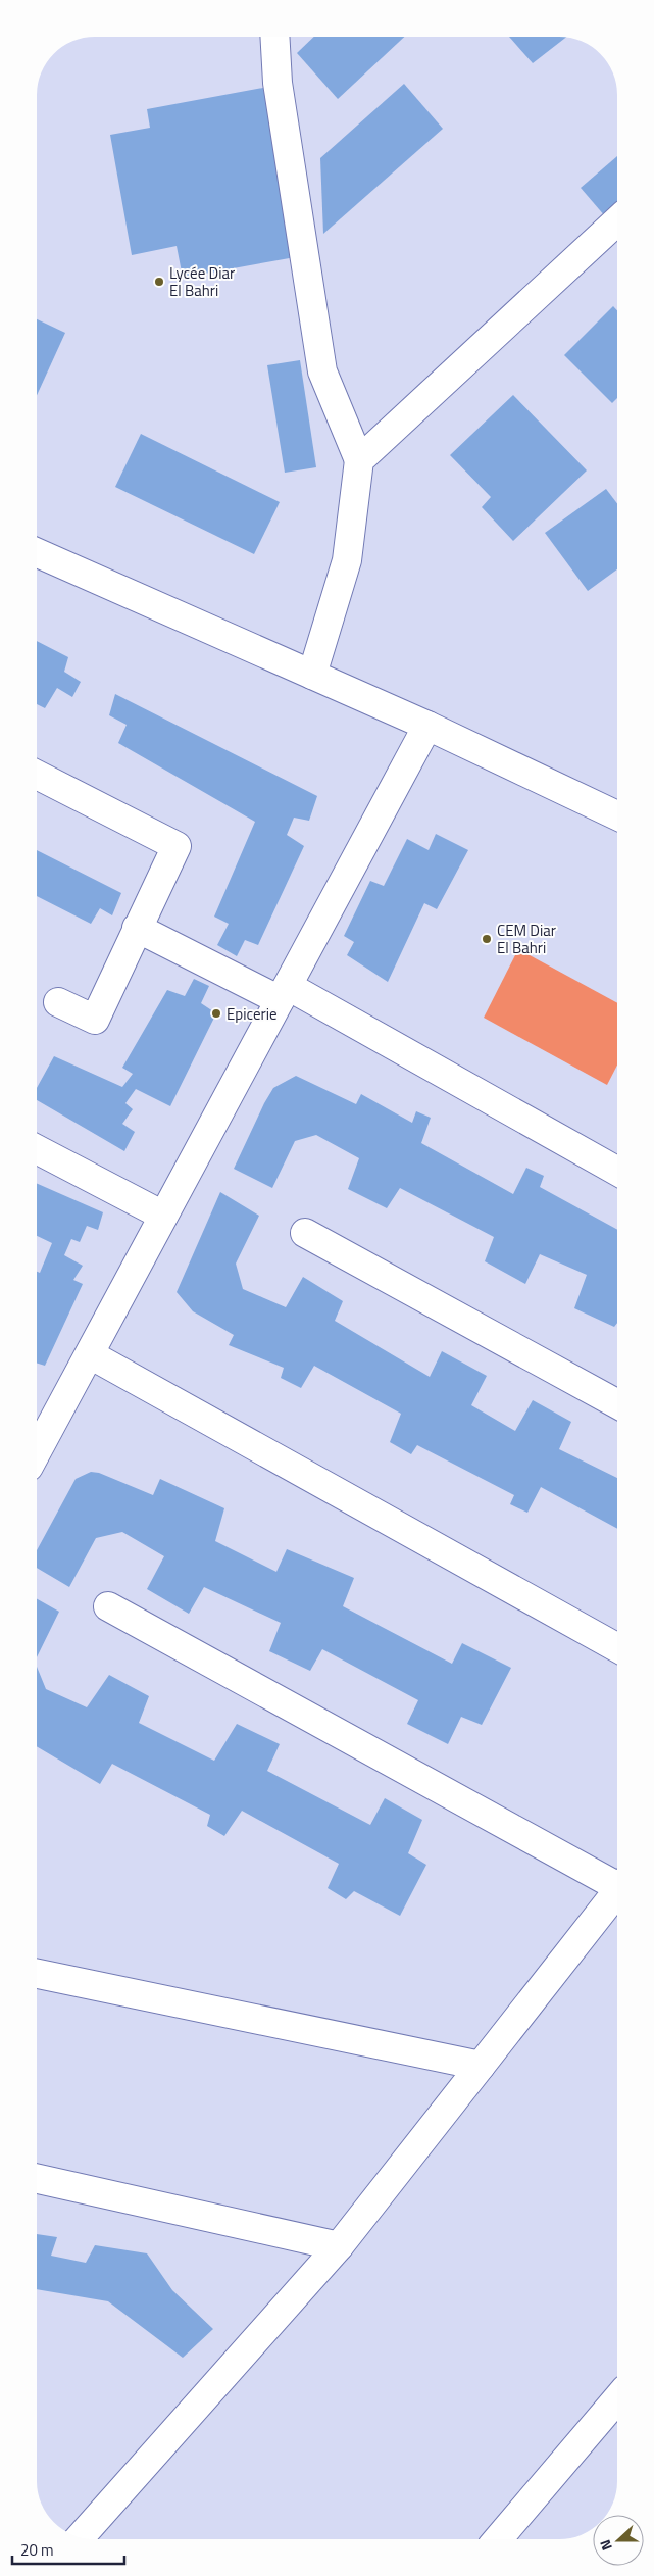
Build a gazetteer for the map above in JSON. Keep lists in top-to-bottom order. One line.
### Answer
{"places":["Lycée Diar El Bahri","CEM Diar El Bahri","Epicerie"],"scale_bar":"20 m","north":"left"}
